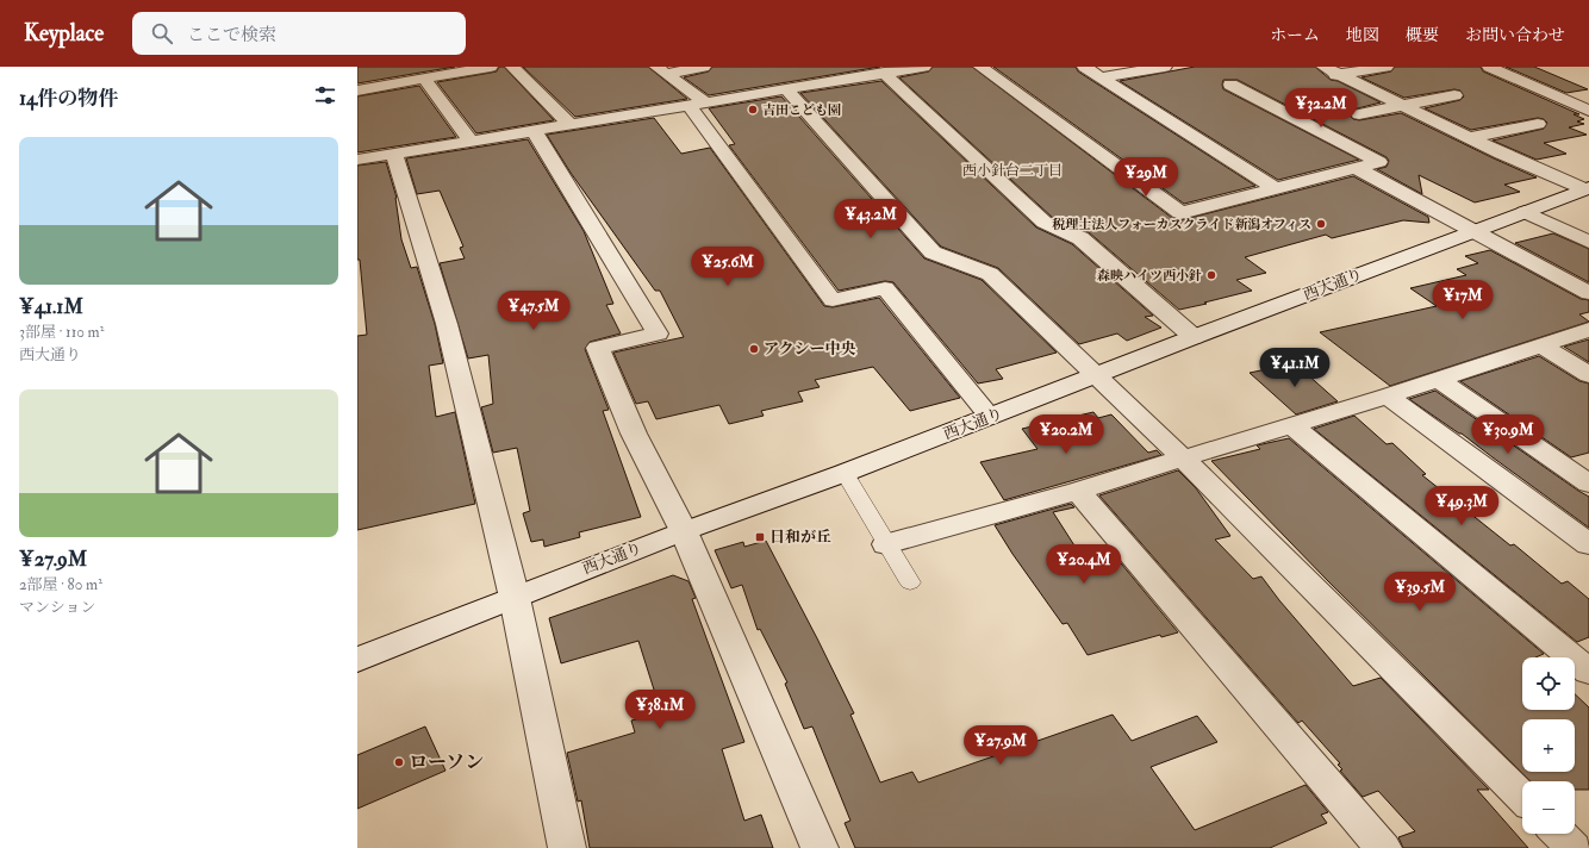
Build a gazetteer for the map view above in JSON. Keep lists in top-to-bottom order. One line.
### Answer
{"streets":{"street":["西大通り"]},"districts":["西小針台二丁目"],"places":{"other":["吉田こども園","税理士法人フォーカスクライド新潟オフィス","森映ハイツ西小針","アクシー中央","ローソン"],"transit":["日和が丘"]},"page":{"header":"Keyplace","search":"ここで検索","nav":["ホーム","地図","概要","お問い合わせ"],"heading":"14件の物件","price":["¥32.2M","¥29M","¥43.2M","¥25.6M","¥17M","¥47.5M","¥41.1M","¥20.2M","¥30.9M","¥49.3M","¥20.4M","¥39.5M","¥38.1M","¥27.9M"],"list":[{"name":"¥41.1M","note":"3部屋 · 110 m² · 西大通り"},{"name":"¥27.9M","note":"2部屋 · 80 m² · マンション"}],"map_buttons":["+","−"]}}
